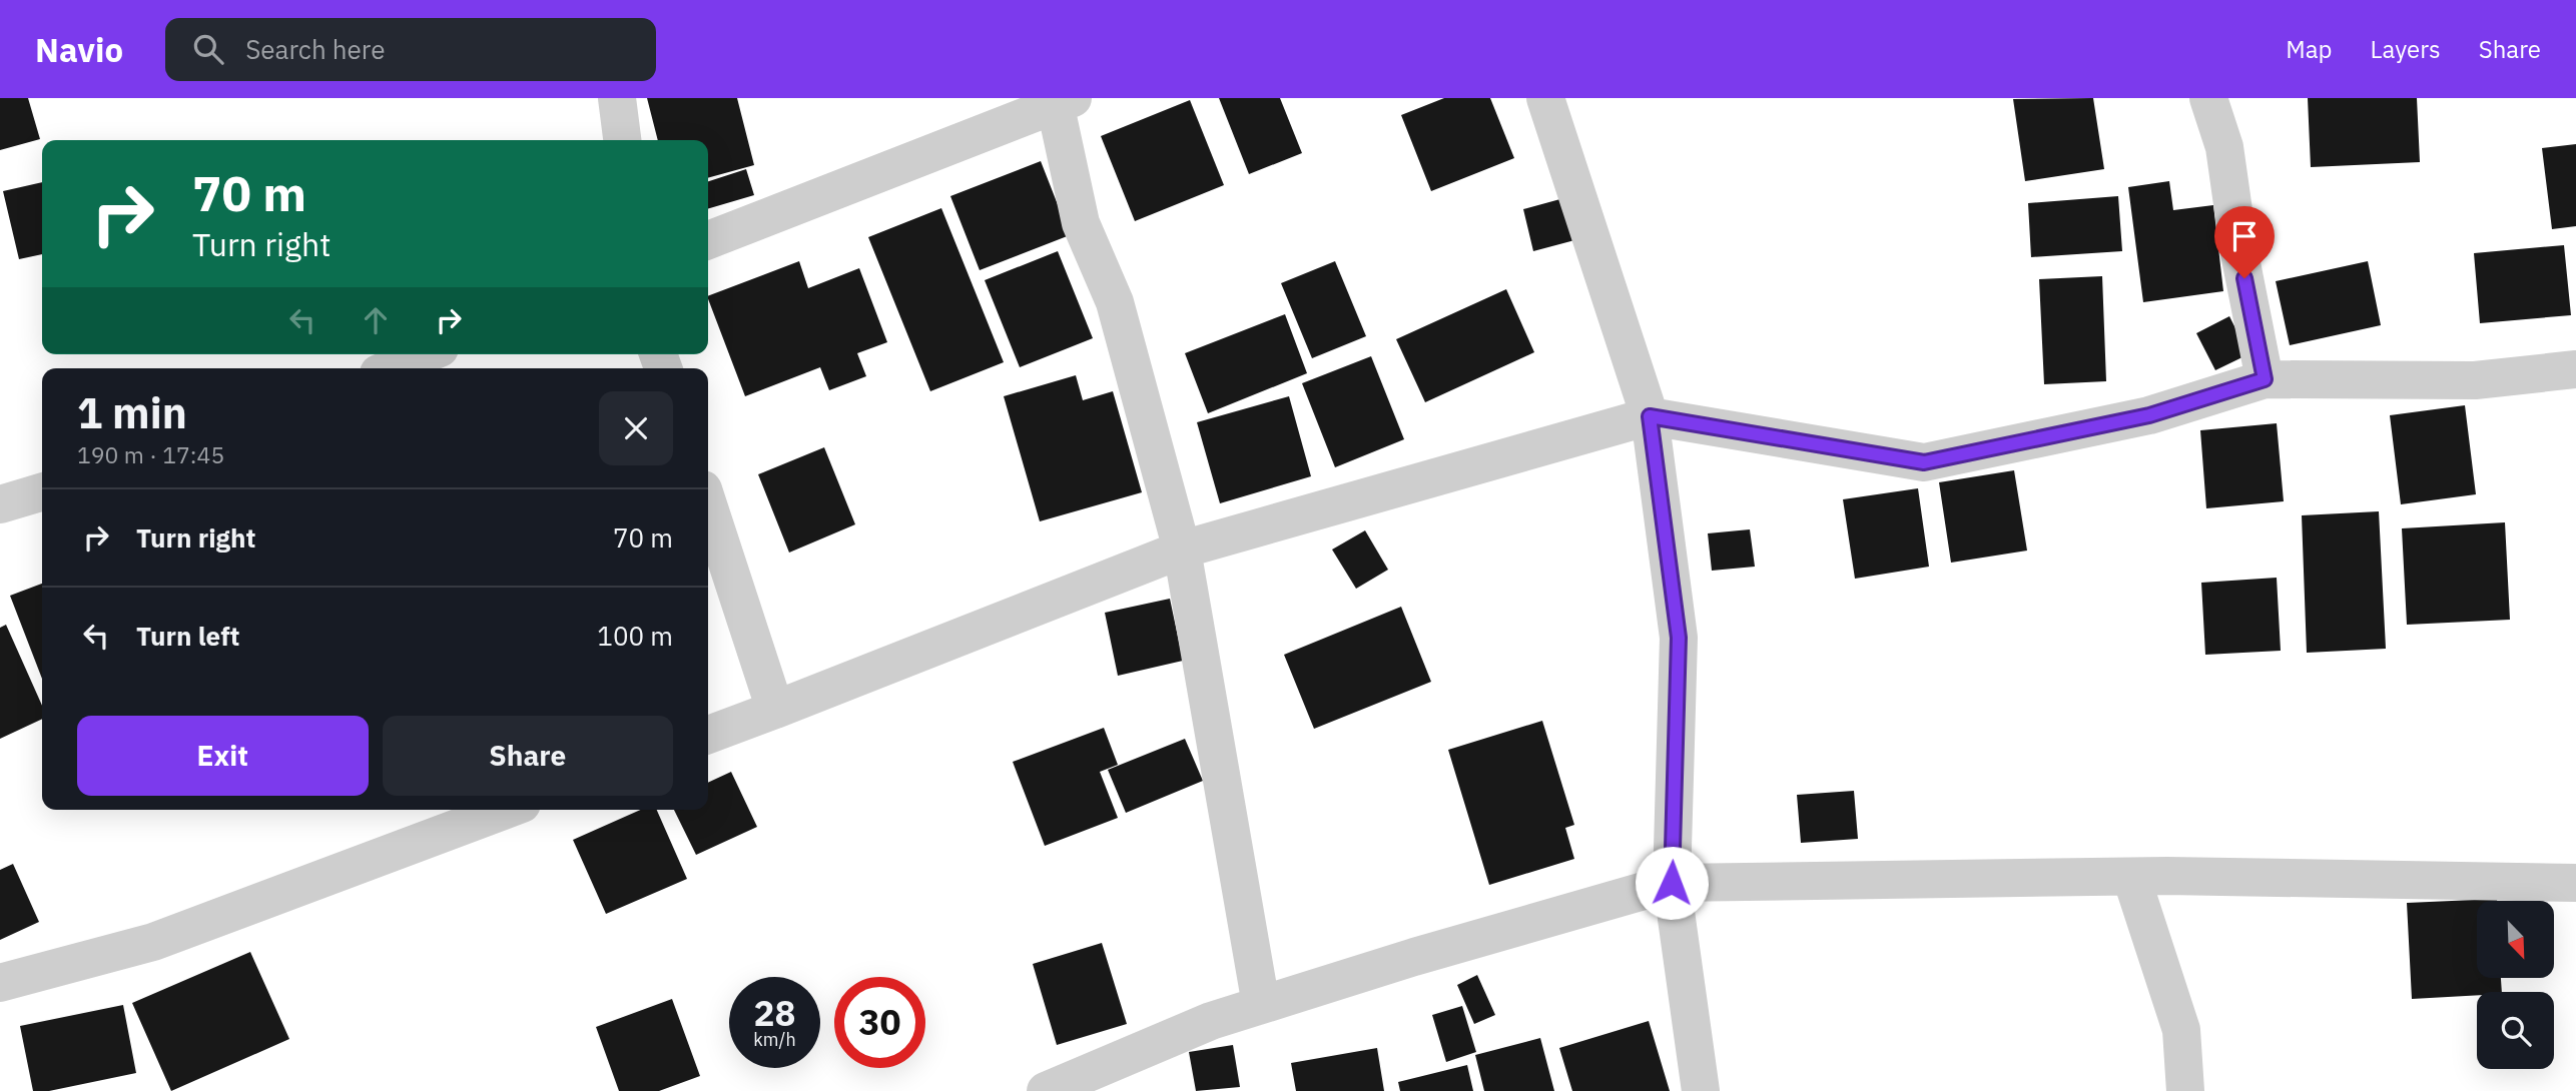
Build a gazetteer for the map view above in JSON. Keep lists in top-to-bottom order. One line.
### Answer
{"north":"bottom right","page":{"header":"Navio","search":"Search here","nav":["Map","Layers","Share"],"turn":["70 m","Turn right"],"heading":["1 min","190 m · 17:45"],"list":[{"name":"Turn right","value":"70 m"},{"name":"Turn left","value":"100 m"}],"buttons":["Exit","Share"],"speed":"28 km/h","limit":"30"}}
